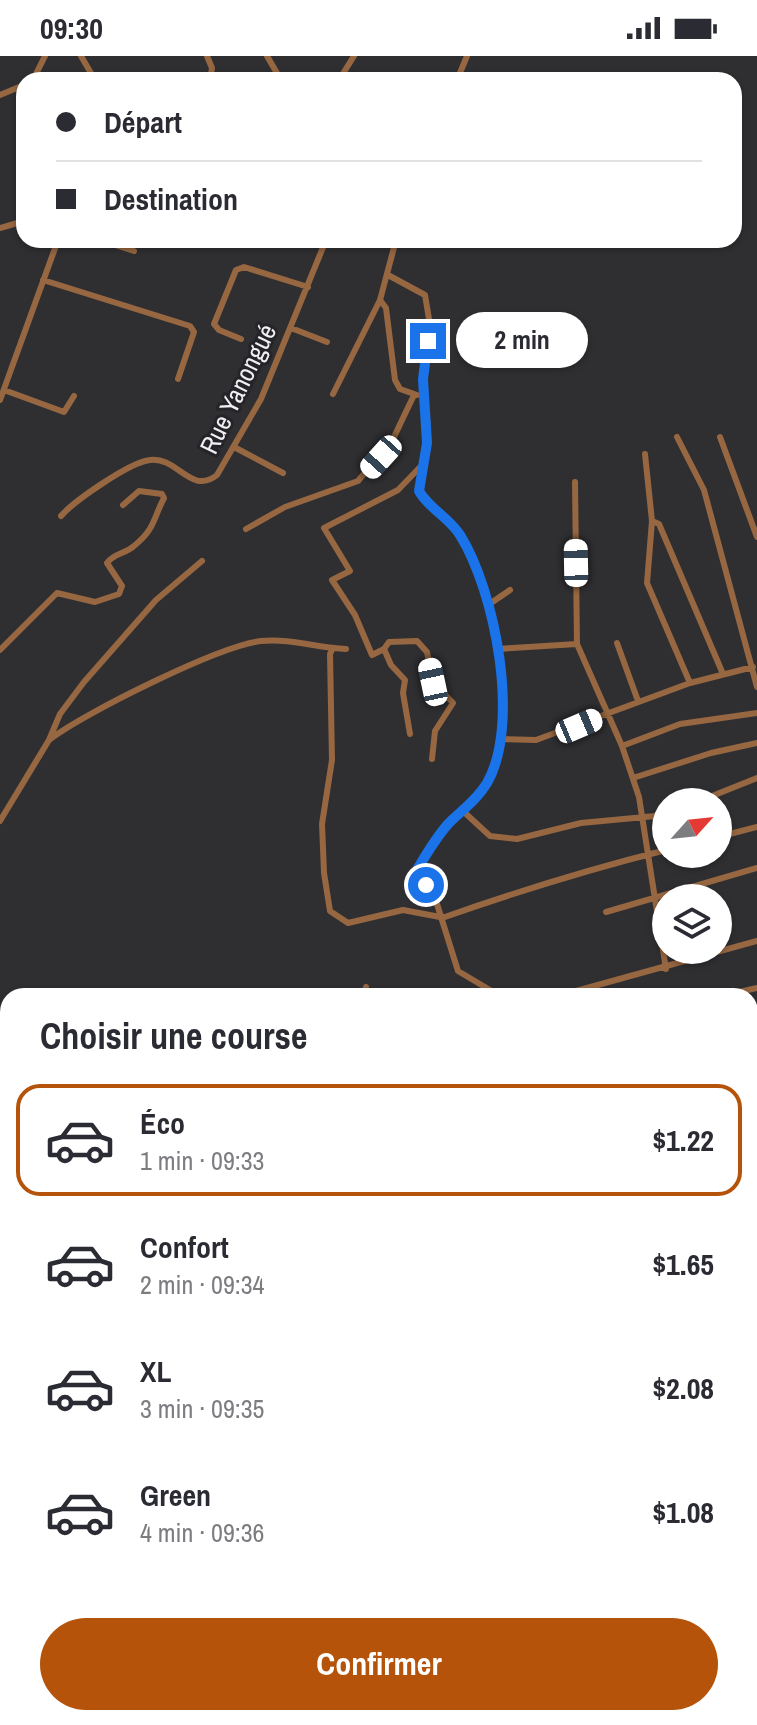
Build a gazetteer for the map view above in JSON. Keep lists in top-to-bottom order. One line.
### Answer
{"streets":{"street":["Rue Yanongué"]},"north":"top right","page":{"status":"09:30","banner":["Départ","Destination"],"bubble":"2 min","heading":"Choisir une course","list":[{"name":"Éco","note":"1 min · 09:33","value":"$1.22"},{"name":"Confort","note":"2 min · 09:34","value":"$1.65"},{"name":"XL","note":"3 min · 09:35","value":"$2.08"},{"name":"Green","note":"4 min · 09:36","value":"$1.08"}],"buttons":"Confirmer"}}
